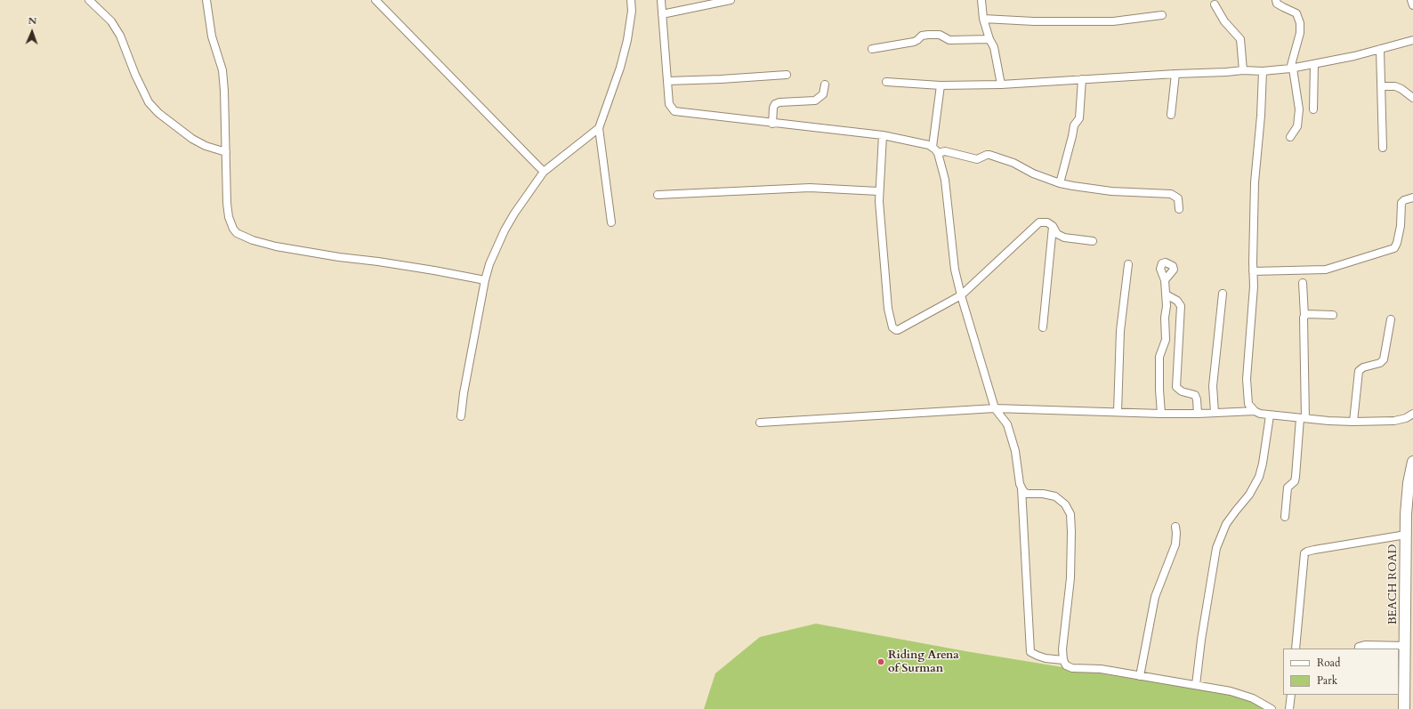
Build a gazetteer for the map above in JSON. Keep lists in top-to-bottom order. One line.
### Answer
{"streets":{"main road":["BEACH ROAD"]},"places":["Riding Arena of Surman"],"legend":["Road","Park"],"north":"top"}
